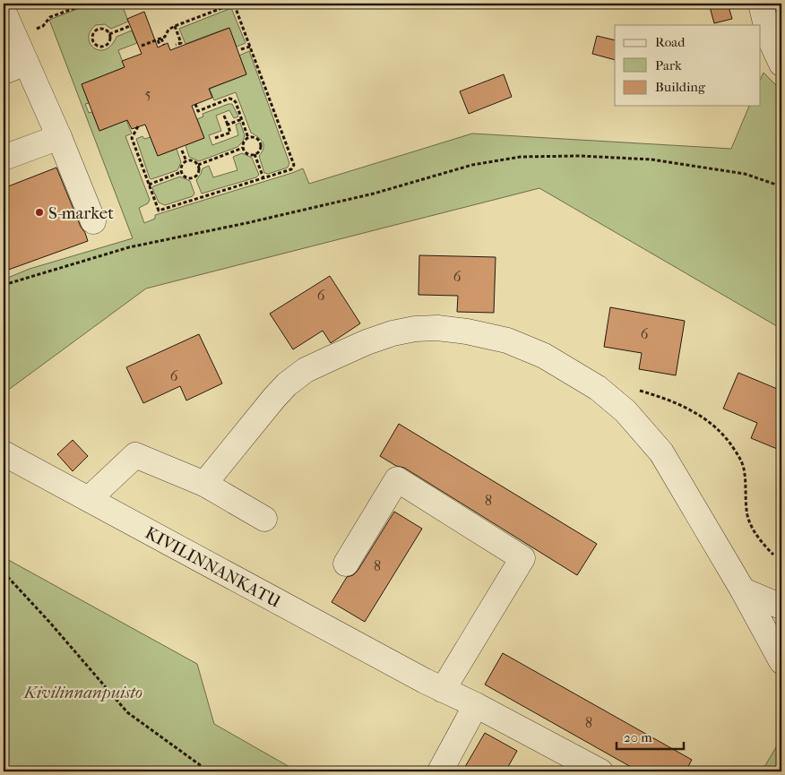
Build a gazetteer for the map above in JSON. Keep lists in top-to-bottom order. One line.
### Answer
{"streets":{"street":["KIVILINNANKATU"]},"parks":["Kivilinnanpuisto"],"places":["S-market"],"house_numbers":["5","6","6","6","6","8","8","8"],"legend":["Road","Park","Building"],"scale_bar":"20 m"}
